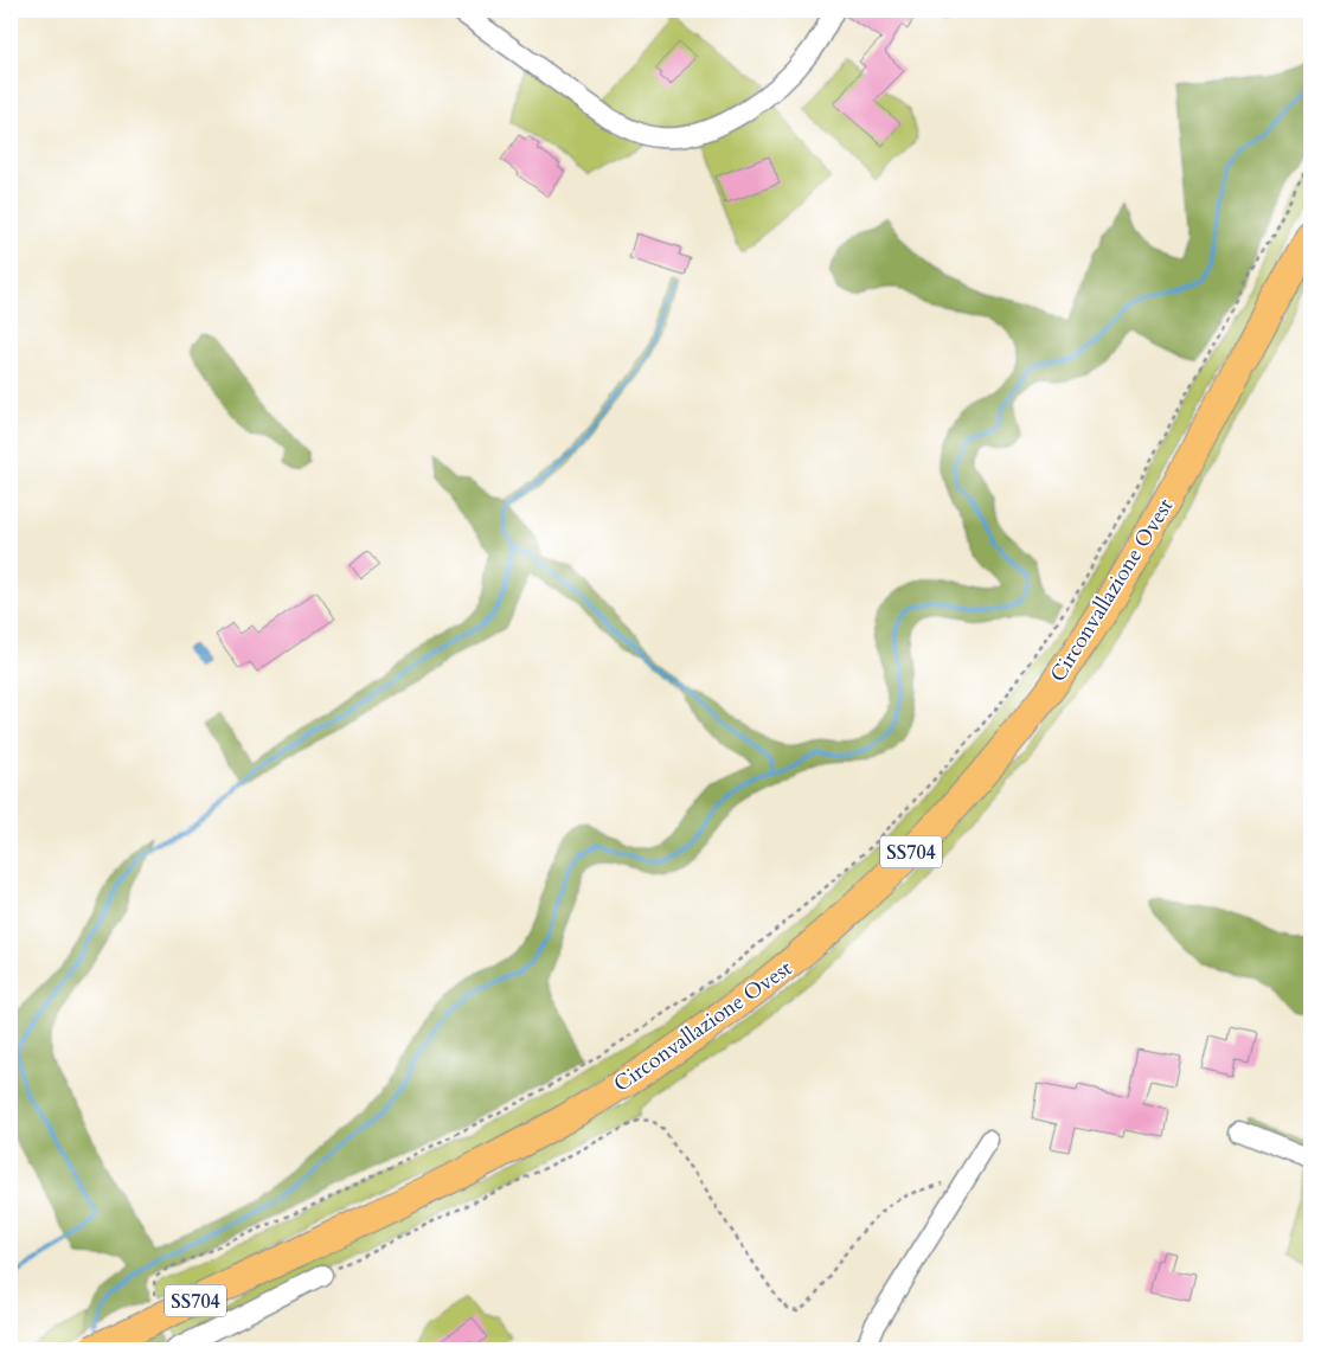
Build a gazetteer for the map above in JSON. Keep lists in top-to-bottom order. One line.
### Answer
{"streets":{"highway":["Circonvallazione Ovest","SS704"]}}
